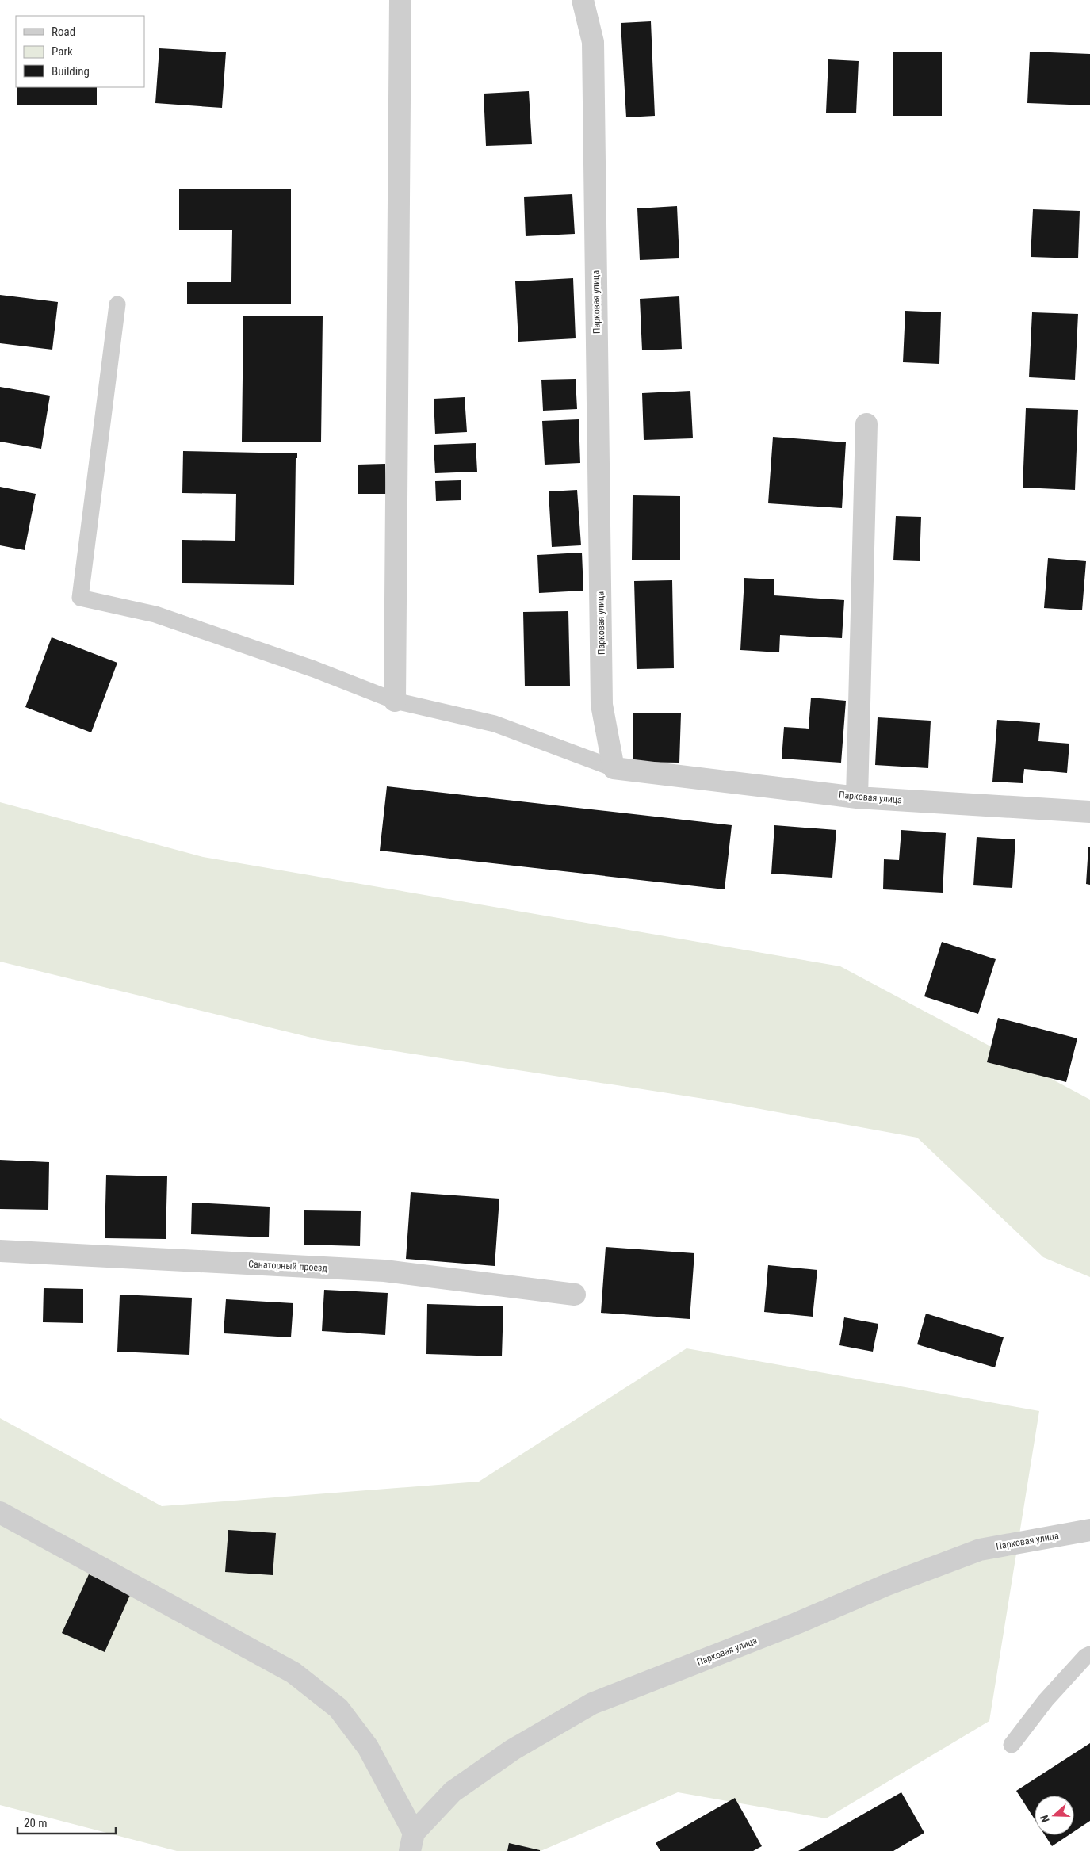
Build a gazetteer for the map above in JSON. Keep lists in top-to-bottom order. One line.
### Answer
{"streets":{"street":["Парковая улица","Санаторный проезд"]},"legend":["Road","Park","Building"],"scale_bar":"20 m","north":"left"}
